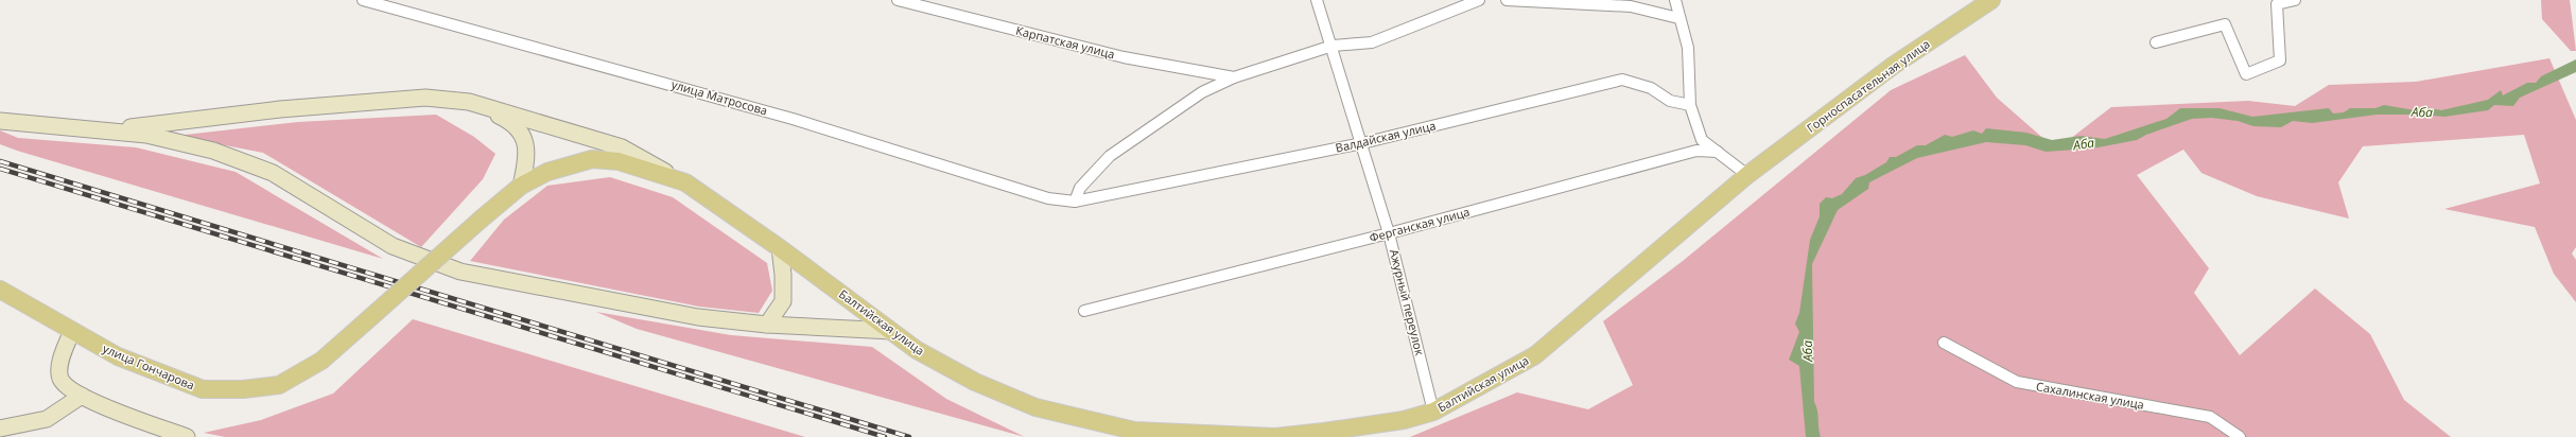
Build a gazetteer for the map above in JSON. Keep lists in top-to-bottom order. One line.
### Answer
{"streets":{"main road":["Горноспасательная улица","Балтийская улица","улица Гончарова"],"street":["Карпатская улица","улица Матросова","Валдайская улица","Ферганская улица","Ажурный переулок","Сахалинская улица"]},"crossings":[["Карпатская улица","улица Матросова"],["Карпатская улица","Валдайская улица"],["Карпатская улица","Ажурный переулок"],["Горноспасательная улица","Балтийская улица"],["улица Матросова","Валдайская улица"],["Валдайская улица","Ажурный переулок"],["Ферганская улица","Ажурный переулок"],["Ажурный переулок","Балтийская улица"],["Балтийская улица","улица Гончарова"]],"water":["Аба"]}
